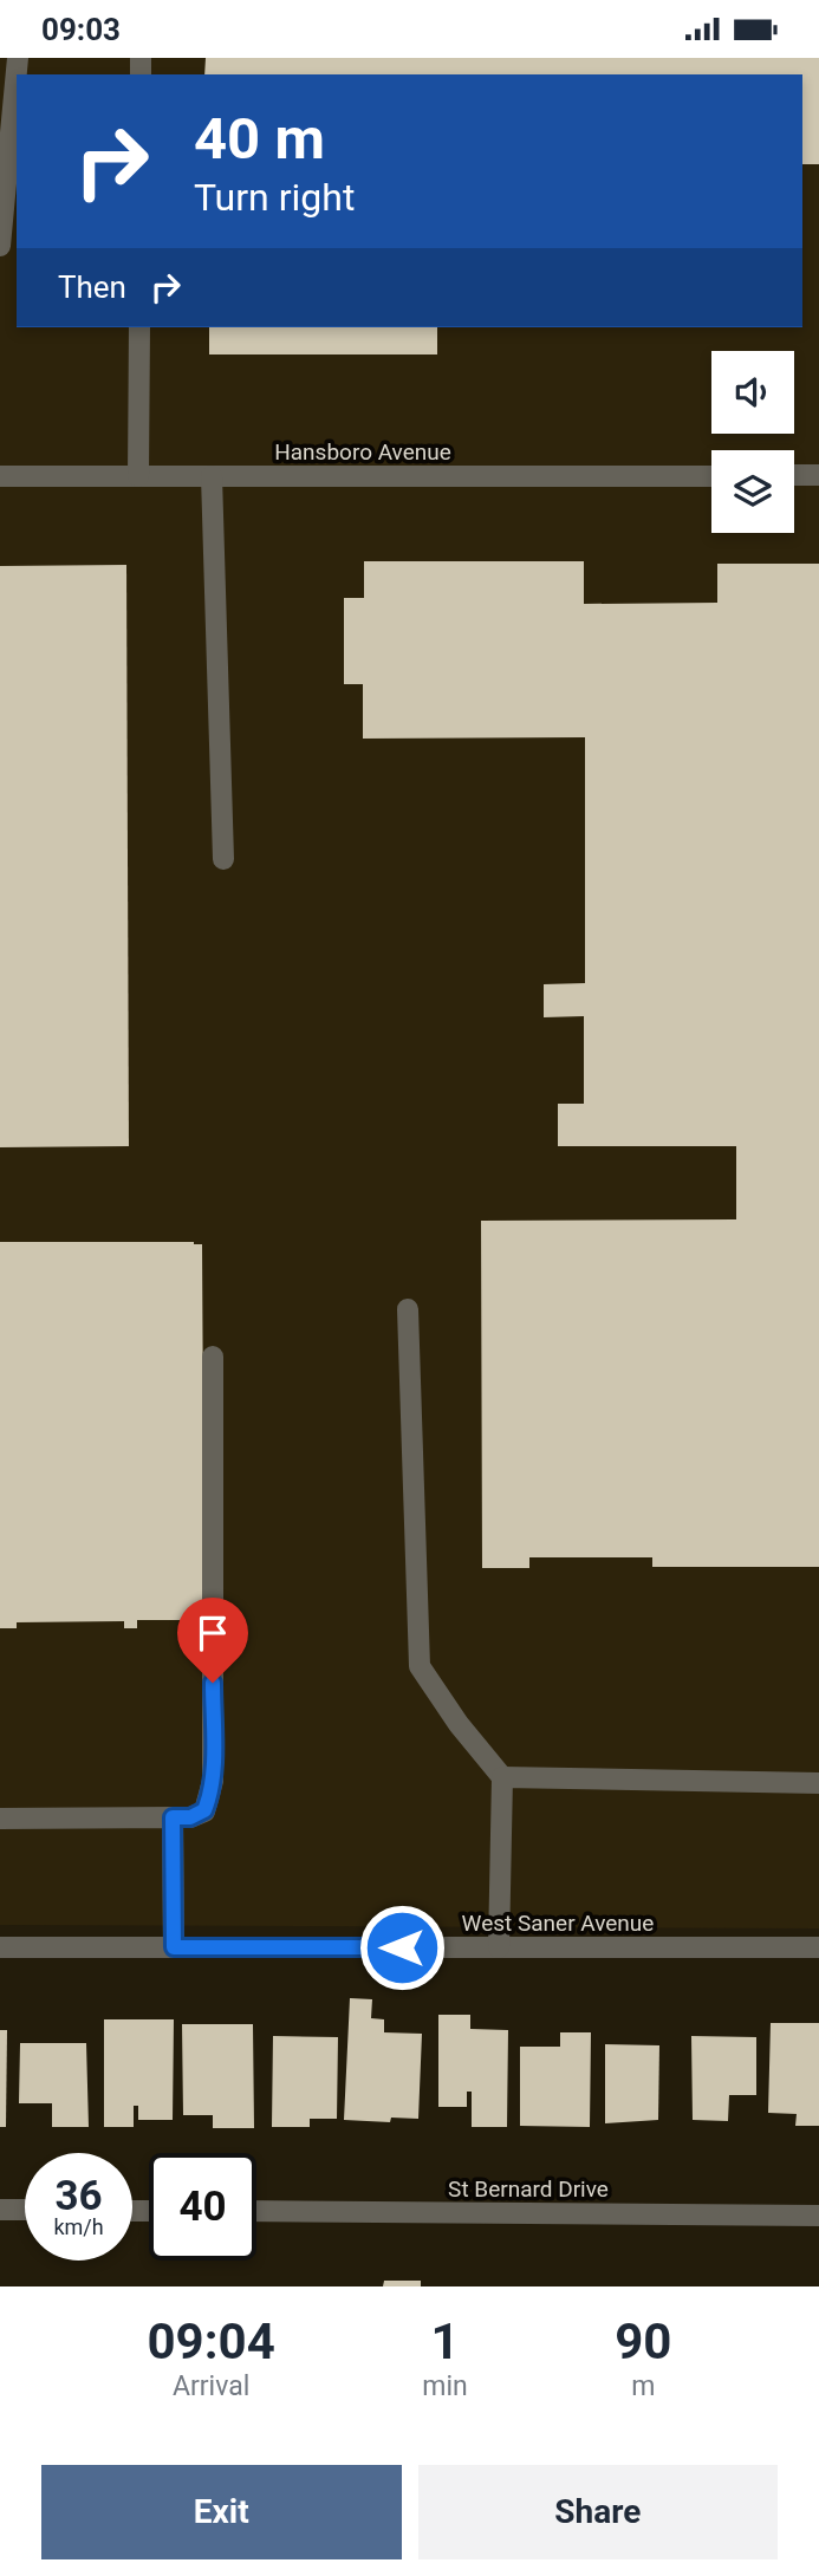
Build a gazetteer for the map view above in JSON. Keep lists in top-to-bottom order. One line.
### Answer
{"streets":{"street":["Hansboro Avenue","West Saner Avenue","St Bernard Drive"]},"page":{"status":"09:03","turn":["40 m","Turn right"],"then":"Then","speed":"36 km/h","limit":"40","eta":["09:04","Arrival","1","min","90","m"],"buttons":["Exit","Share"]}}
